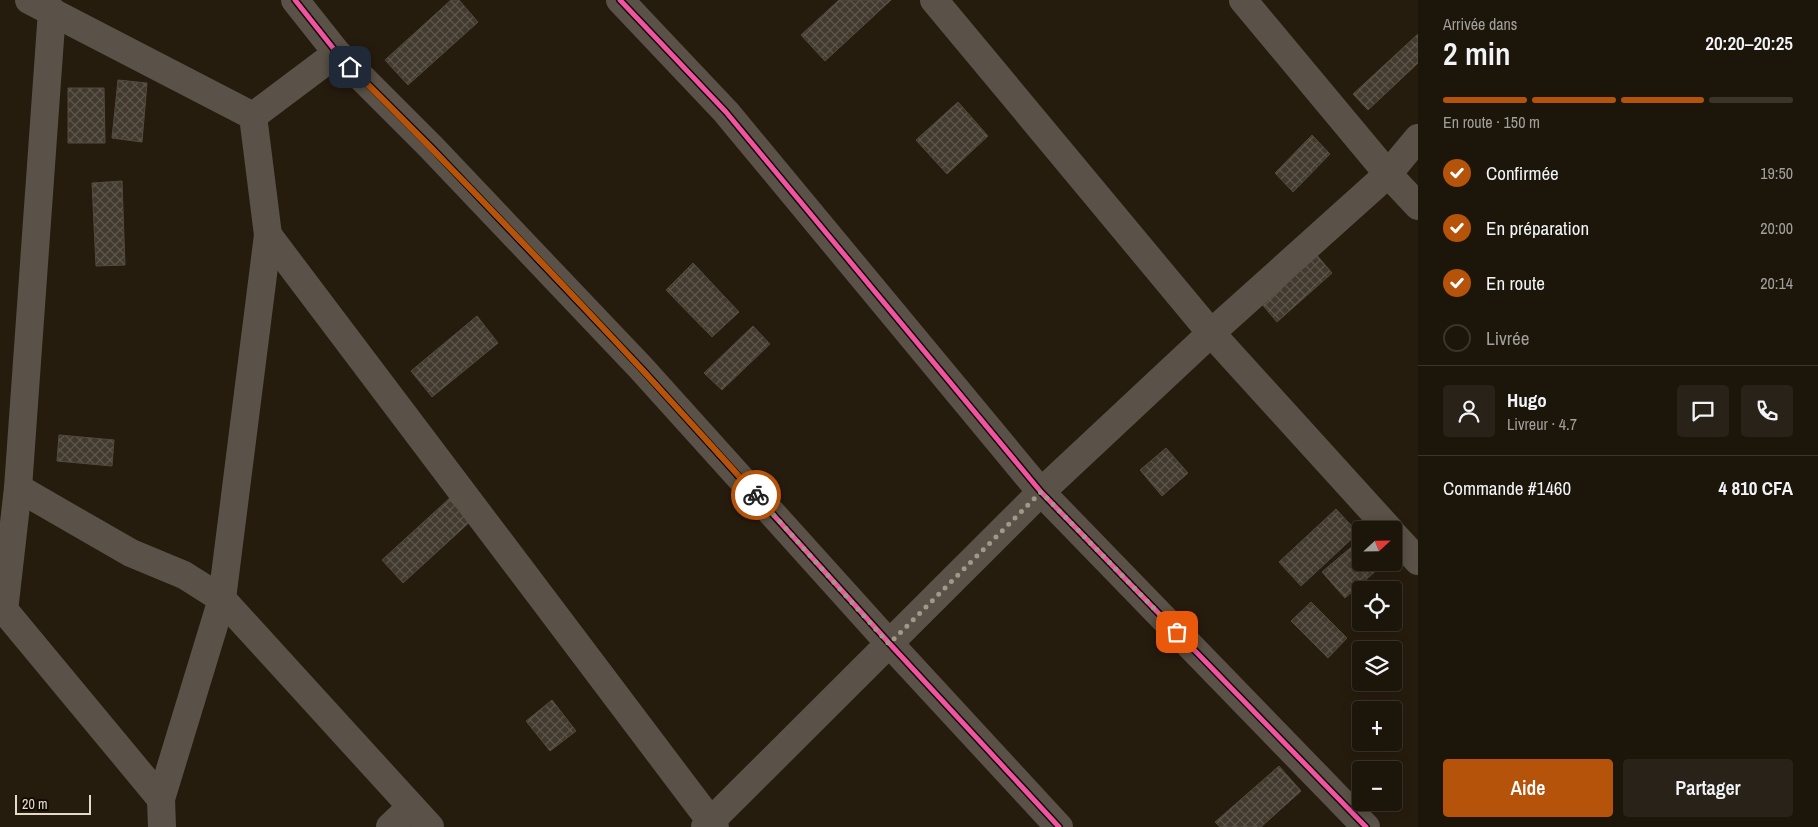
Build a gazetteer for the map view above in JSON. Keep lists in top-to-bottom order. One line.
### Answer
{"scale_bar":"20 m","north":"right","page":{"heading":["2 min","Arrivée dans","20:20–20:25"],"panel":["Hugo","Livreur · 4.7","Commande #1460","4 810 CFA"],"bar":"En route · 150 m","list":[["Confirmée","19:50"],["En préparation","20:00"],["En route","20:14"],"Livrée"],"map_buttons":["+","−"],"buttons":["Aide","Partager"],"scale":"20 m"}}
